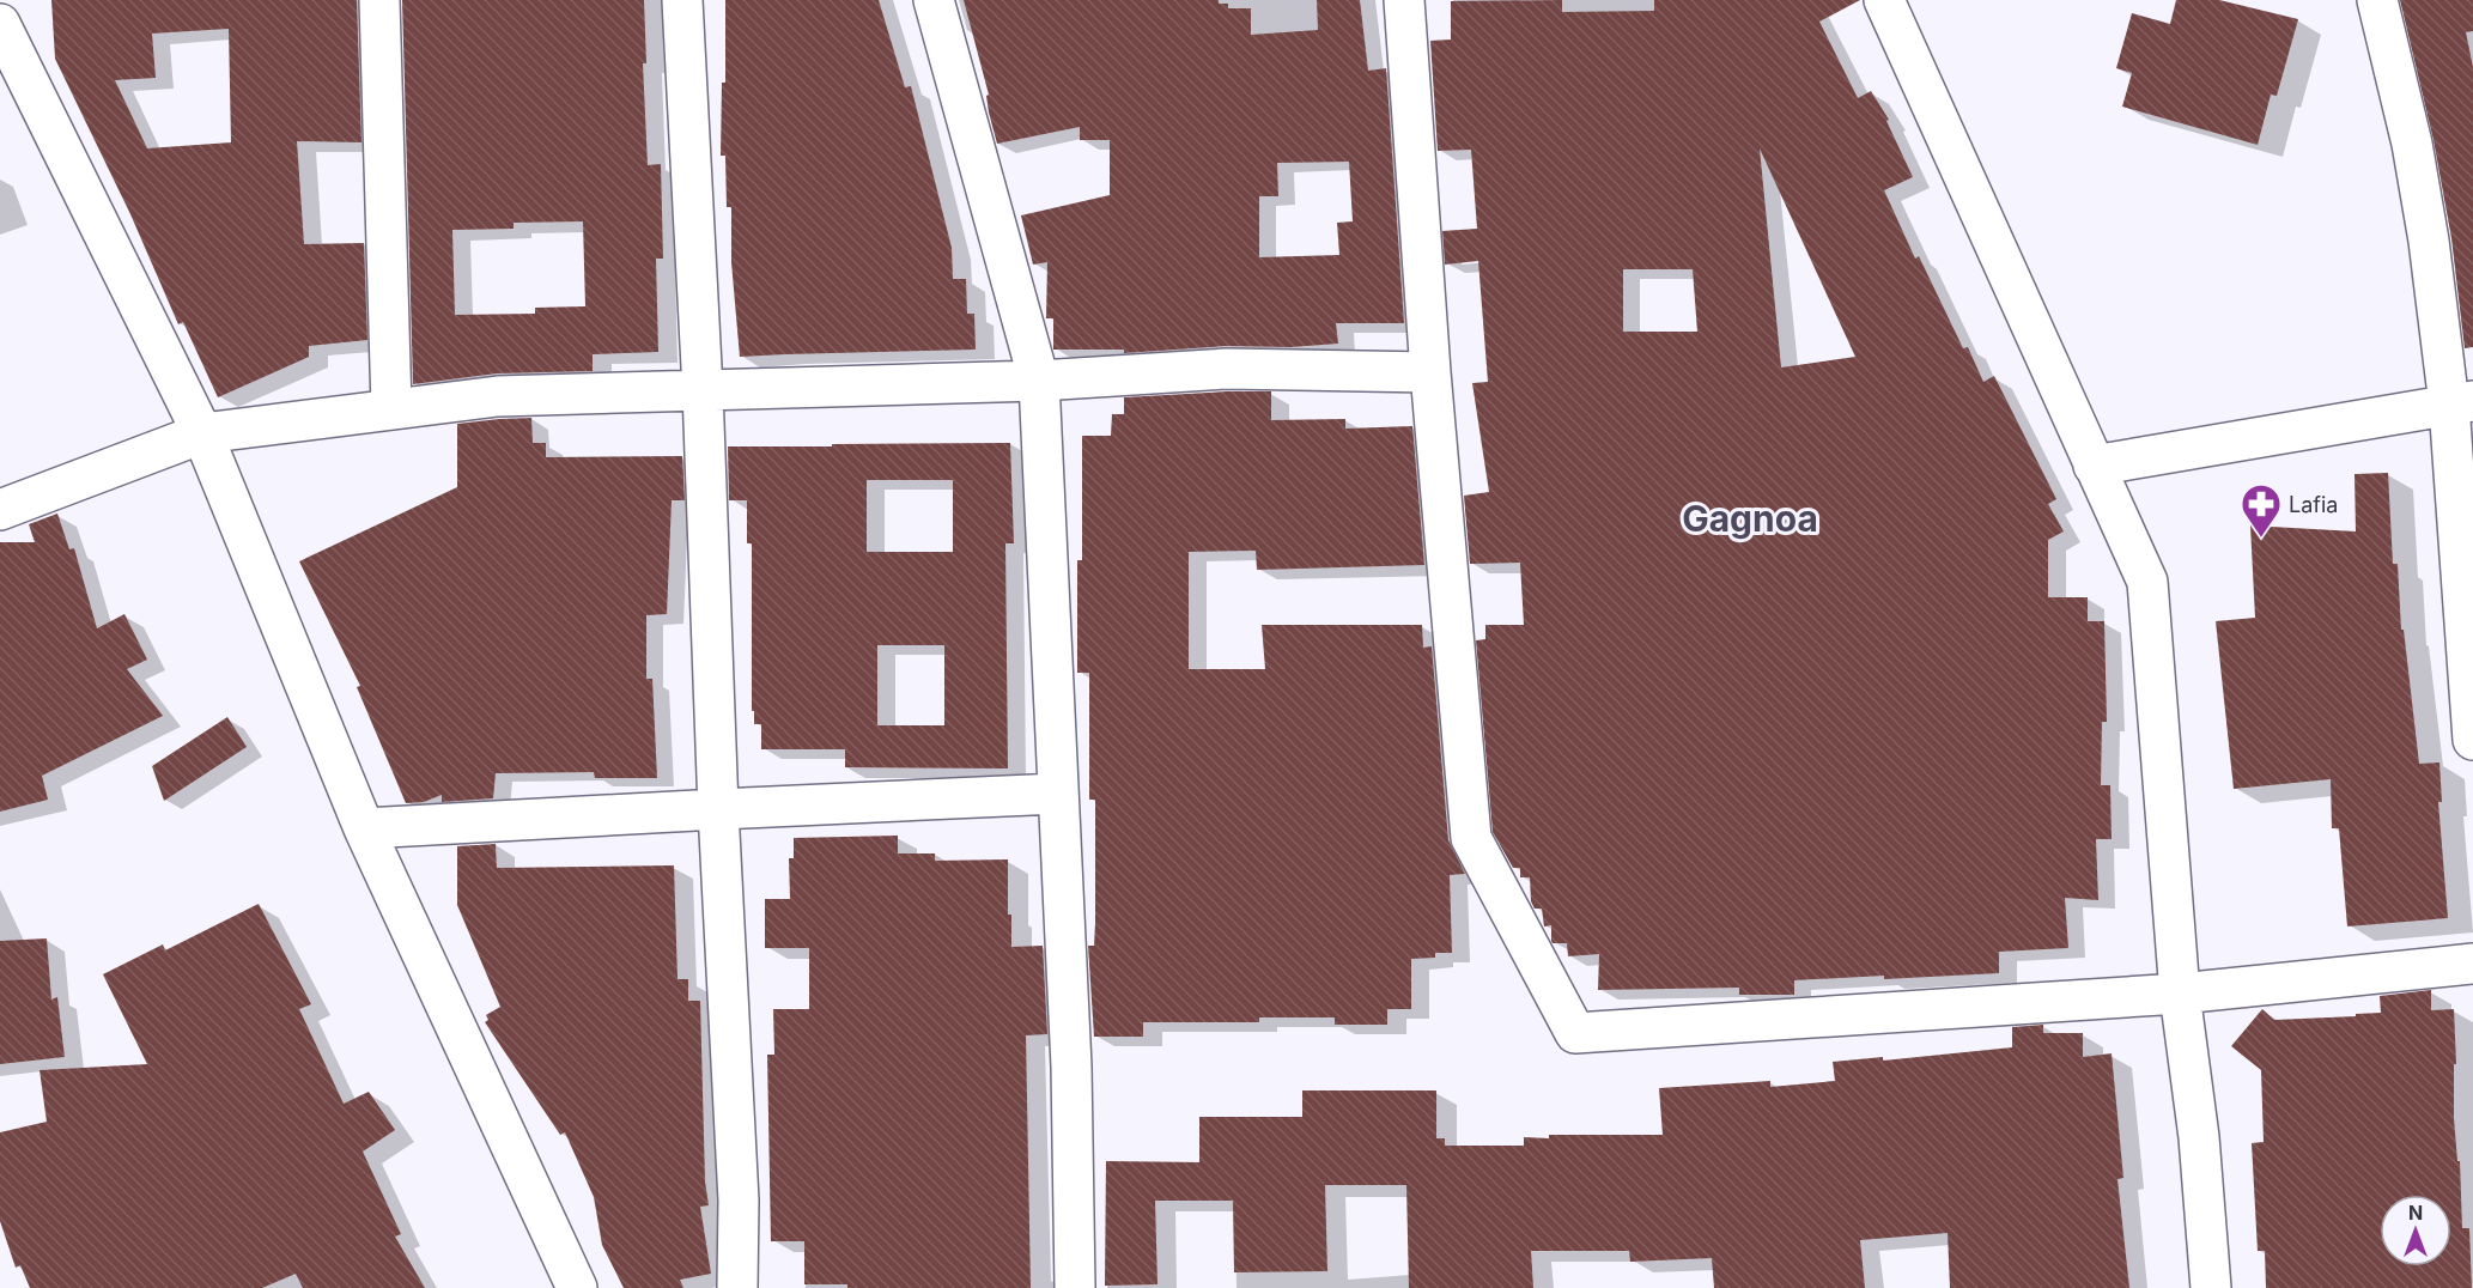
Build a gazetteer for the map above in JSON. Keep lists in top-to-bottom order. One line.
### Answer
{"districts":["Gagnoa"],"places":{"pharmacy":["Lafia"]},"north":"top"}
